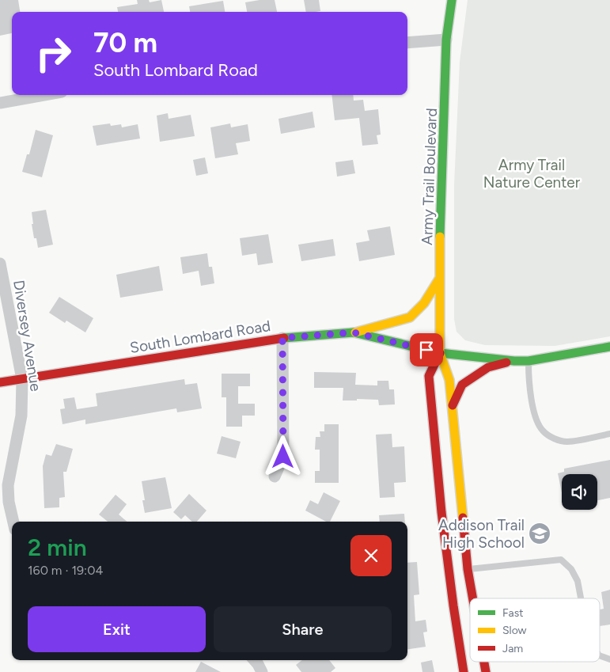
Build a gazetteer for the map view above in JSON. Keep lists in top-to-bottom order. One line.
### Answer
{"streets":{"main road":["Army Trail Boulevard","South Lombard Road"],"street":["Diversey Avenue"]},"crossings":[["Army Trail Boulevard","South Lombard Road"],["Diversey Avenue","South Lombard Road"]],"parks":["Army Trail Nature Center"],"places":{"school or university":["Addison Trail High School"]},"legend":["Fast","Slow","Jam"],"page":{"turn":["70 m","South Lombard Road"],"heading":["2 min","160 m · 19:04"],"buttons":["Exit","Share"]}}
